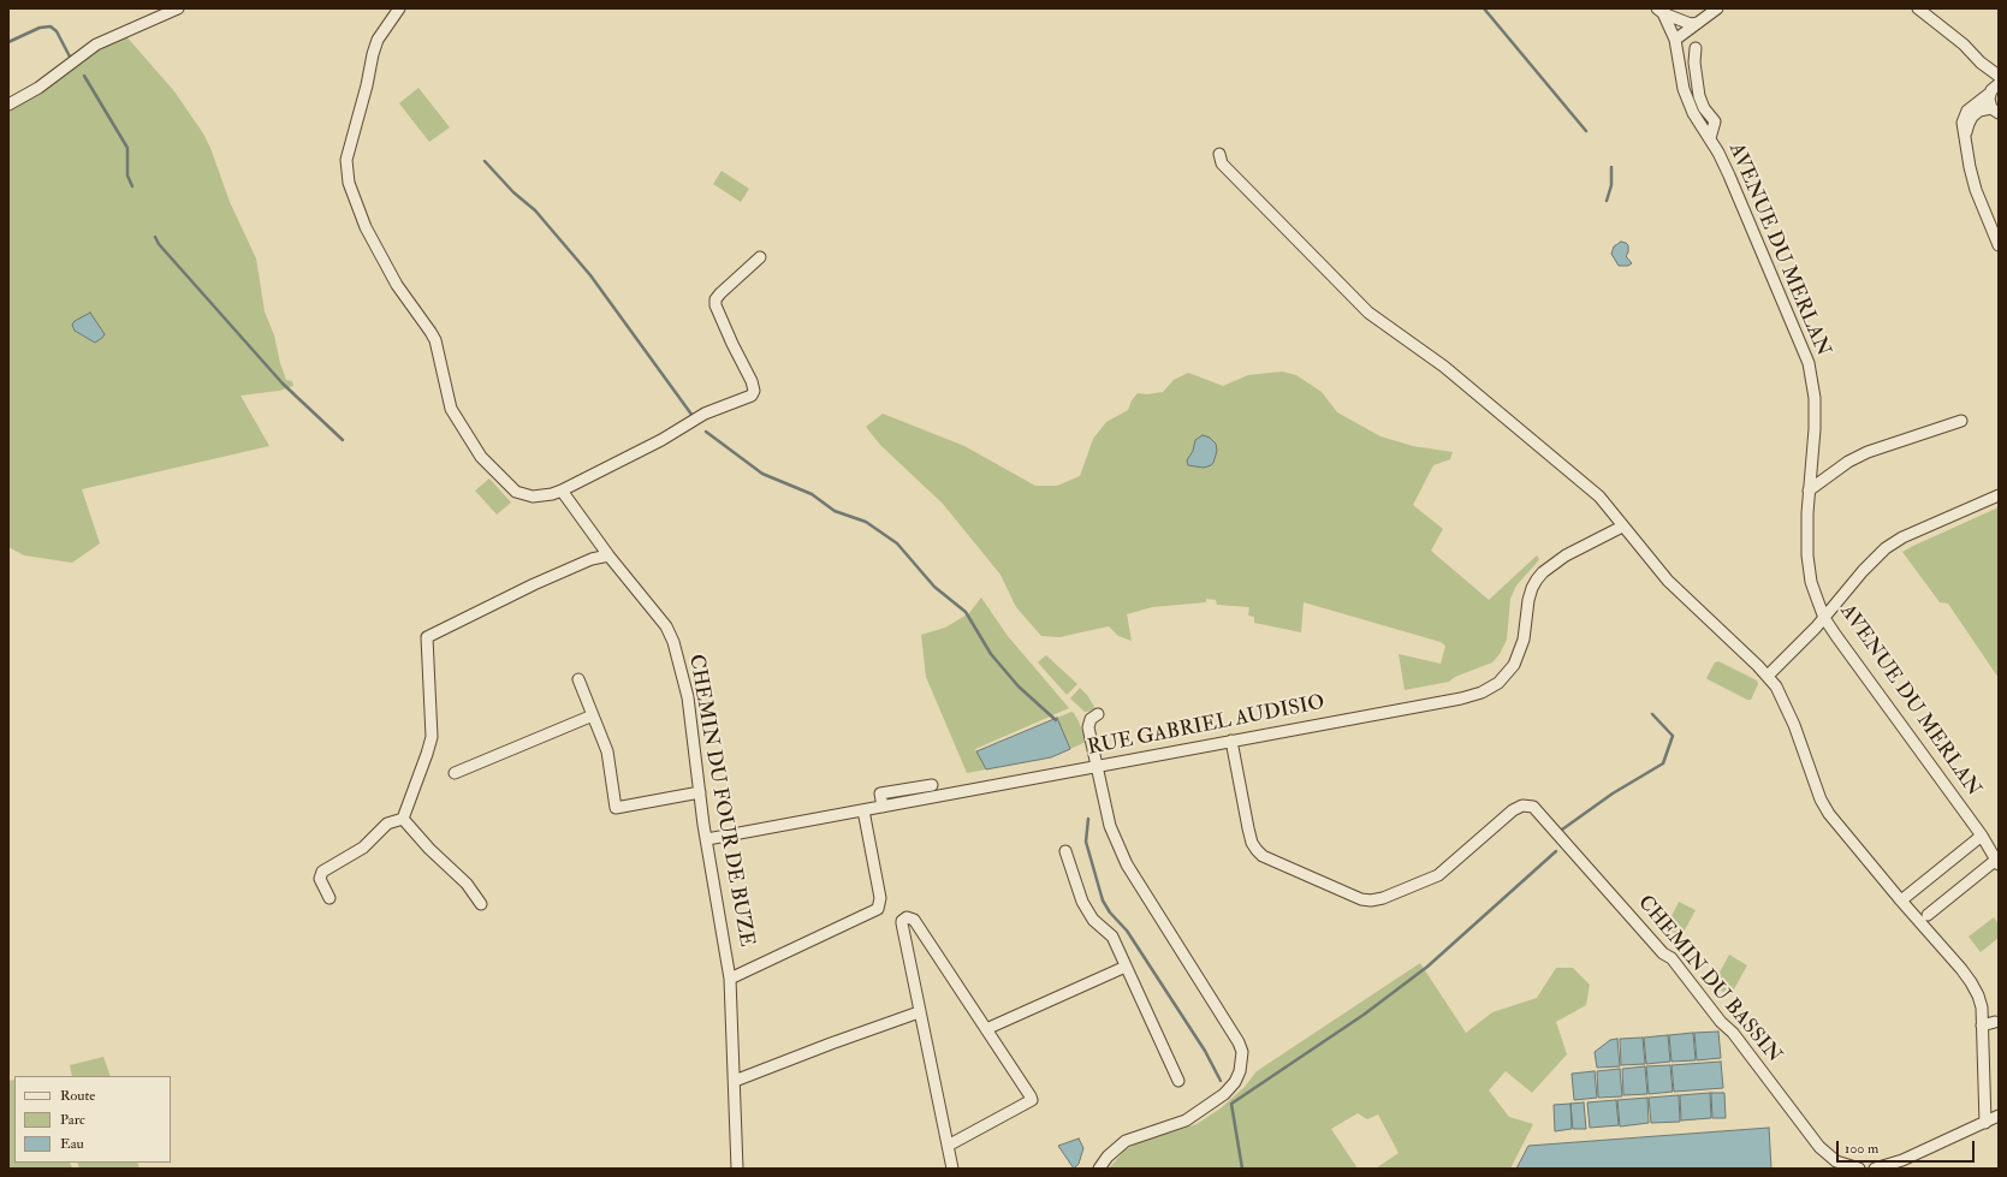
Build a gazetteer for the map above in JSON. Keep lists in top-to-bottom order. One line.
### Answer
{"streets":{"street":["AVENUE DU MERLAN","RUE GABRIEL AUDISIO","CHEMIN DU FOUR DE BUZE","CHEMIN DU BASSIN"]},"crossings":[["RUE GABRIEL AUDISIO","CHEMIN DU FOUR DE BUZE"],["RUE GABRIEL AUDISIO","CHEMIN DU BASSIN"]],"legend":["Route","Parc","Eau"],"scale_bar":"100 m"}
